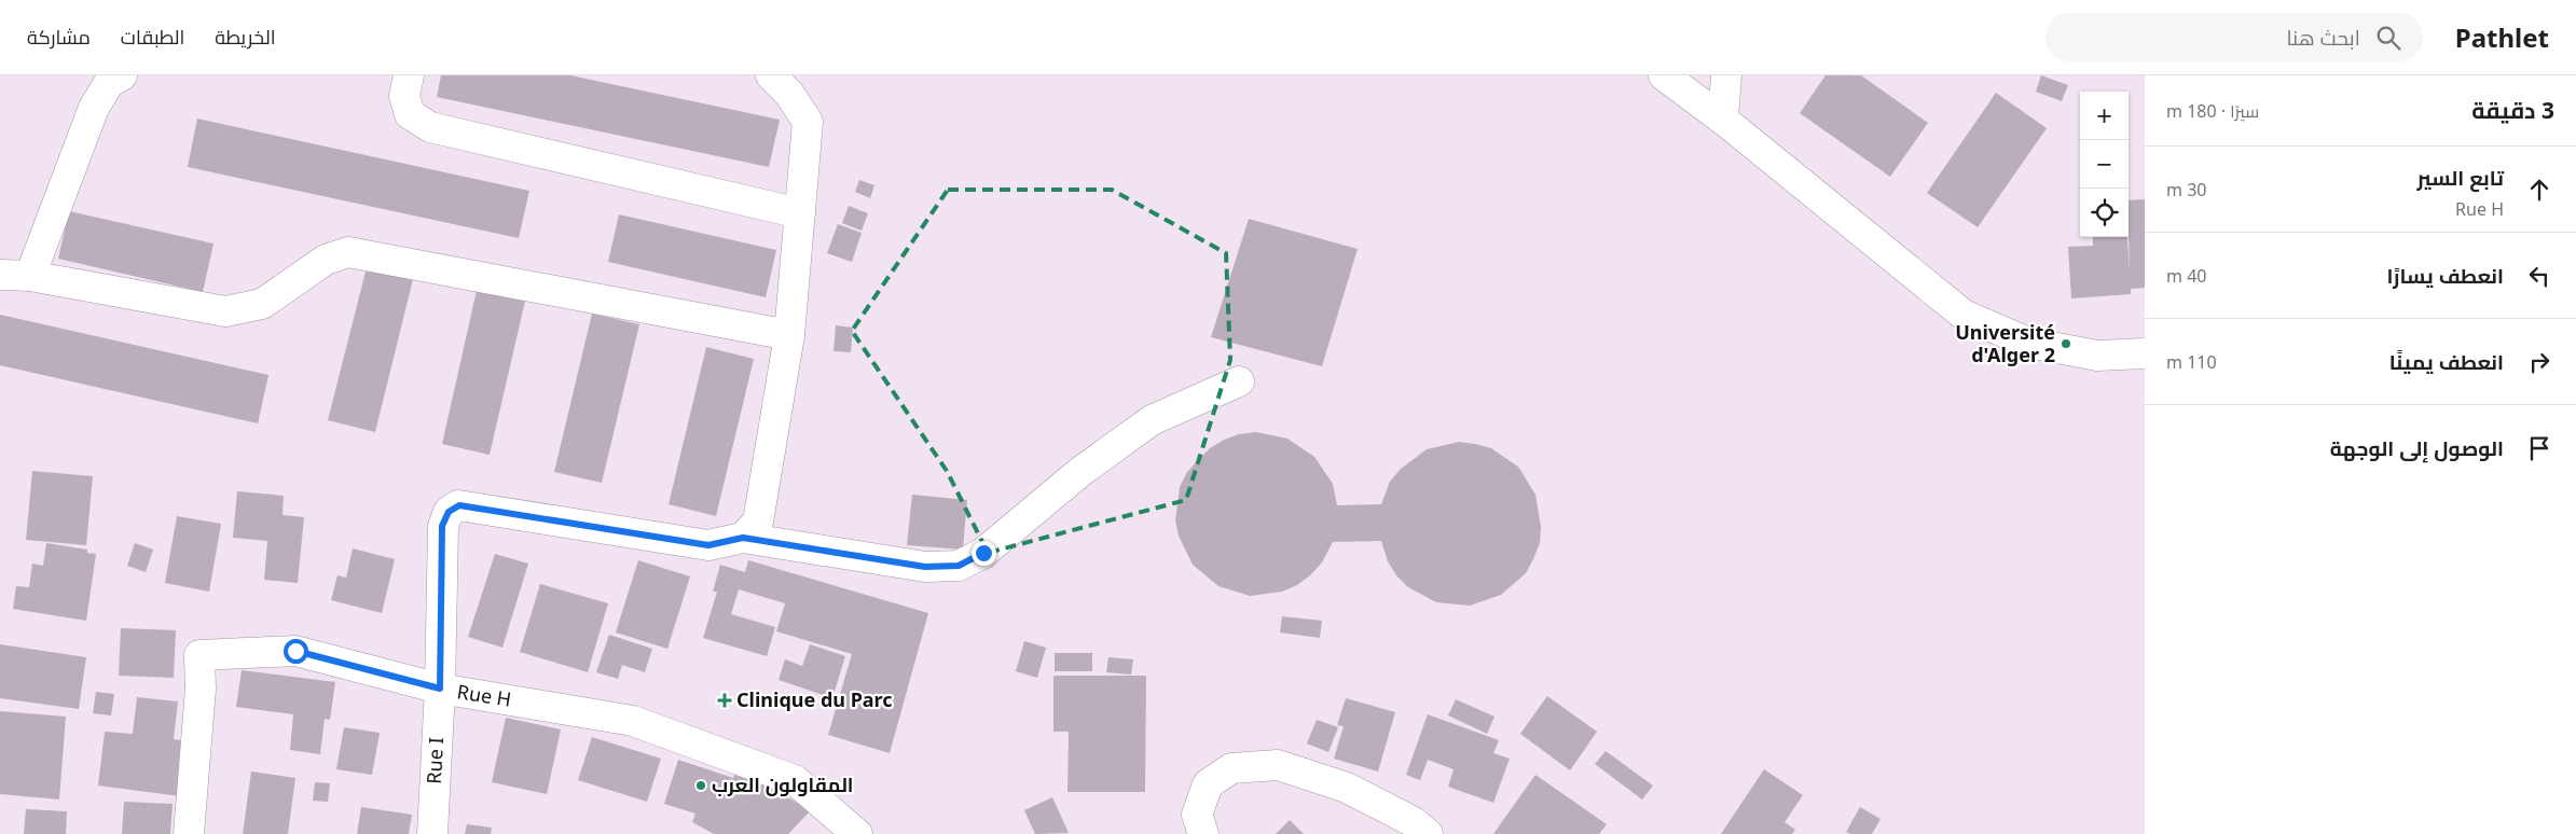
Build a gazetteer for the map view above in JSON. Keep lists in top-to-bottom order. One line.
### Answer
{"streets":{"street":["Rue H","Rue I"]},"crossings":[["Rue H","Rue I"]],"places":{"other":["Université d'Alger 2","المقاولون العرب"],"health":["Clinique du Parc"]},"page":{"header":"Pathlet","search":"ابحث هنا","nav":["الخريطة","الطبقات","مشاركة"],"heading":["3 دقيقة","سيرًا · 180 m"],"map_buttons":["+","−"],"list":[["تابع السير","Rue H","30 m"],["انعطف يسارًا","40 m"],["انعطف يمينًا","110 m"],"الوصول إلى الوجهة"]}}
